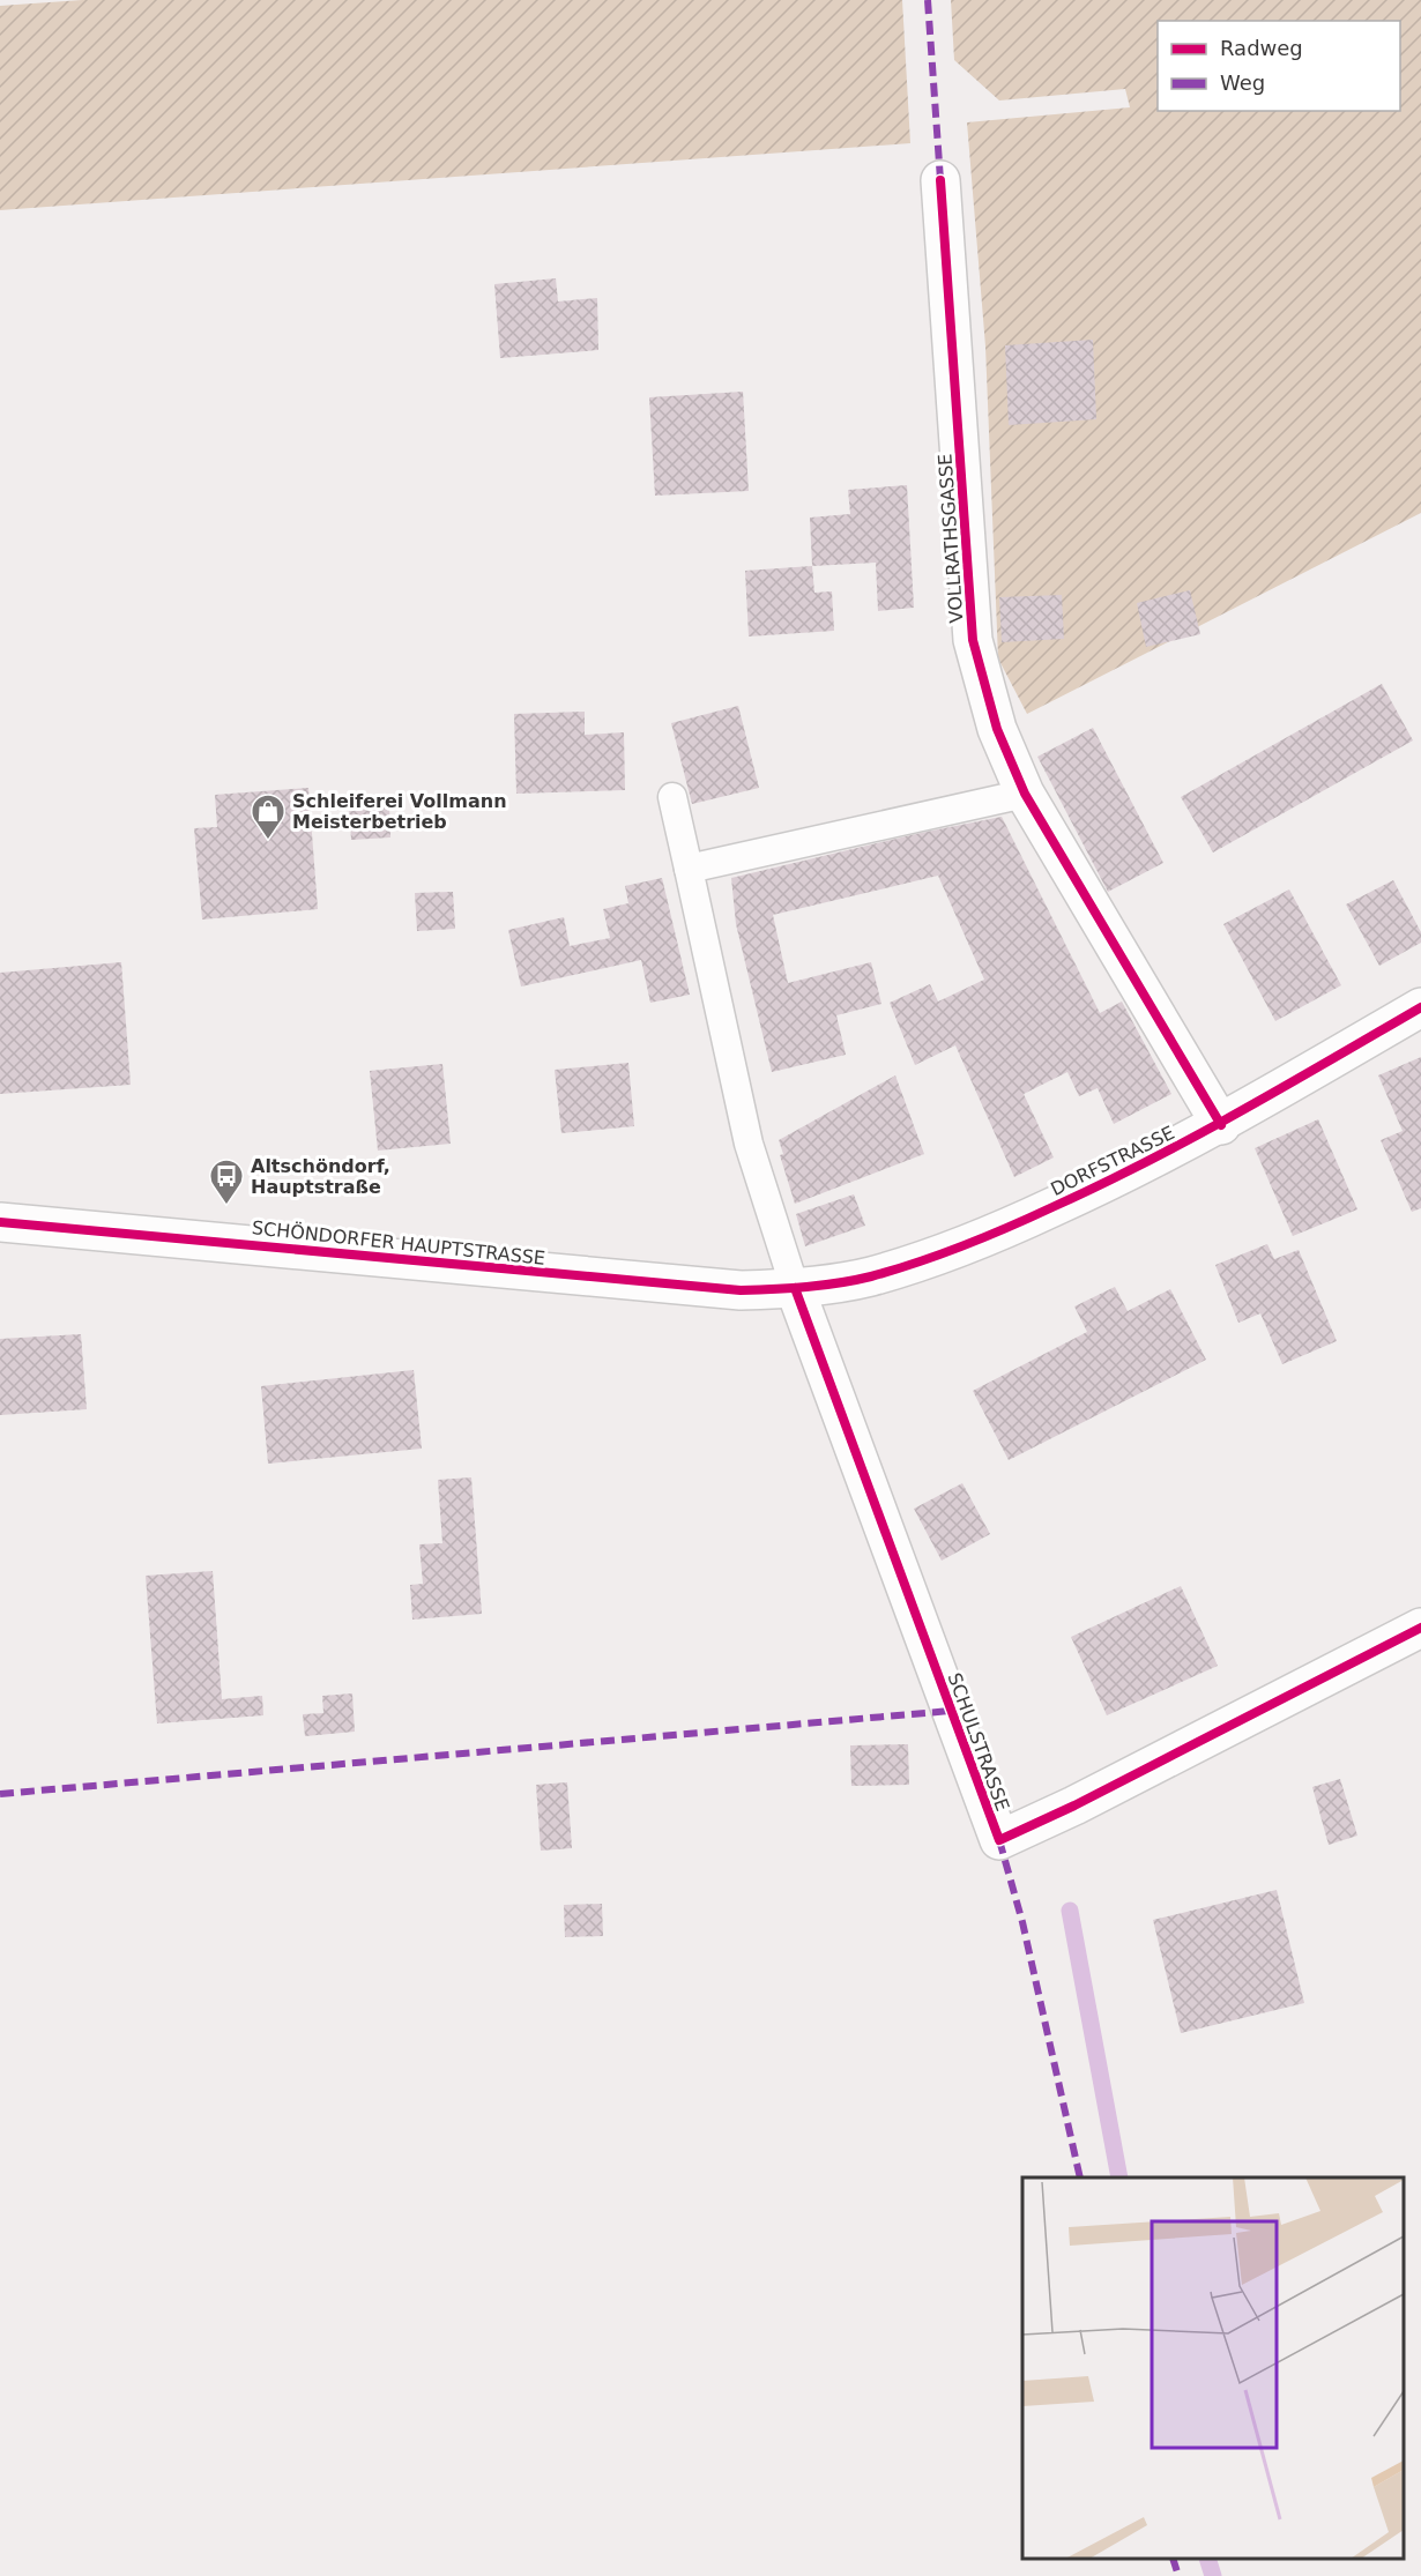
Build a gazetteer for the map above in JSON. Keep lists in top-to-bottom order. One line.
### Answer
{"streets":{"street":["VOLLRATHSGASSE","DORFSTRASSE","SCHÖNDORFER HAUPTSTRASSE","SCHULSTRASSE"]},"crossings":[["VOLLRATHSGASSE","DORFSTRASSE"],["DORFSTRASSE","SCHÖNDORFER HAUPTSTRASSE"],["DORFSTRASSE","SCHULSTRASSE"],["SCHÖNDORFER HAUPTSTRASSE","SCHULSTRASSE"]],"places":{"shop":["Schleiferei Vollmann Meisterbetrieb"],"bus stop":["Altschöndorf, Hauptstraße"]},"legend":["Radweg","Weg"]}
